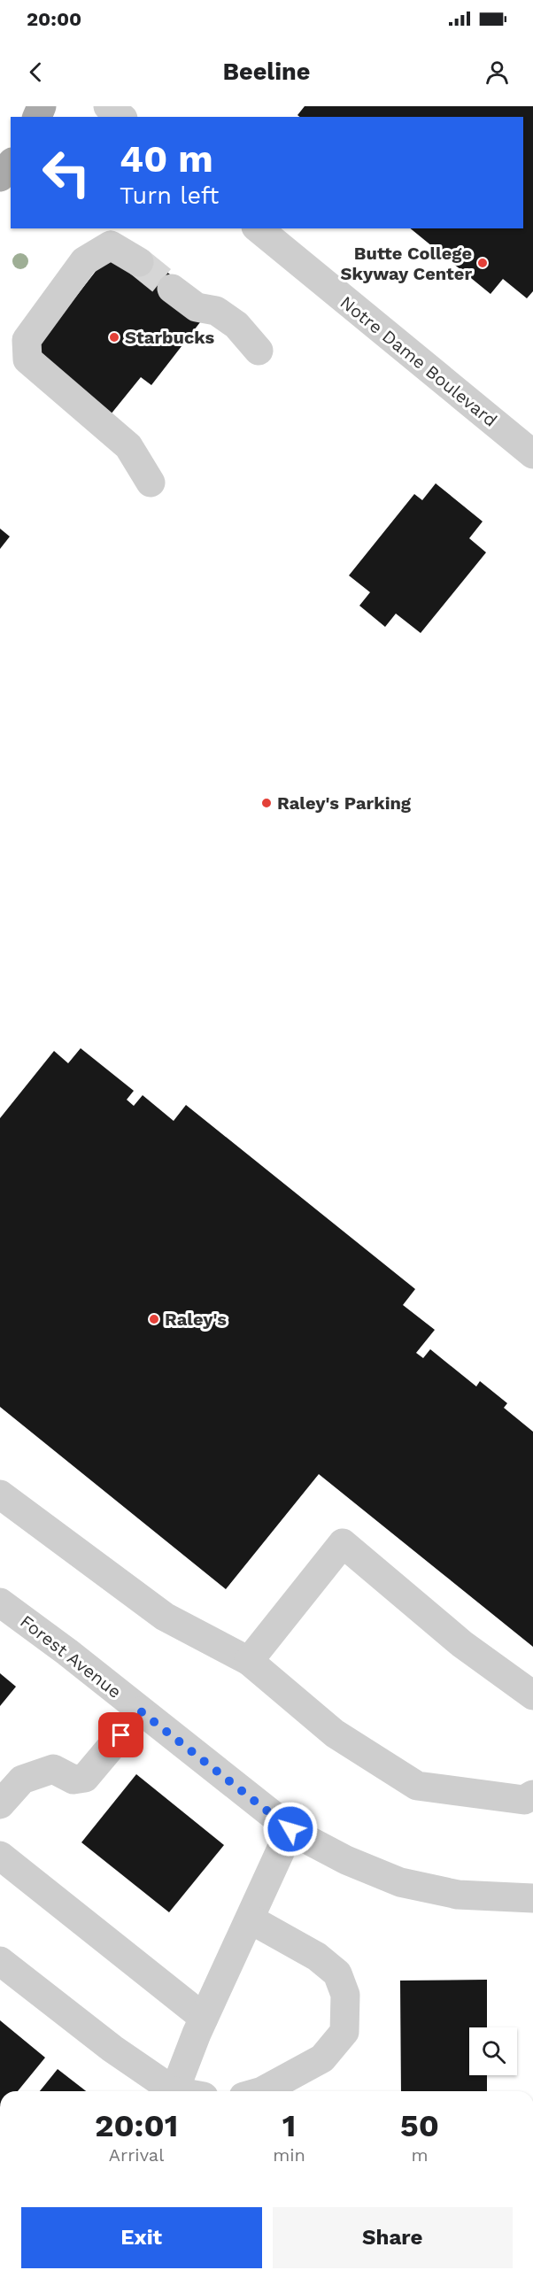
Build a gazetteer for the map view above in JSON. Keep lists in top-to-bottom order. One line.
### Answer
{"streets":{"street":["Notre Dame Boulevard","Forest Avenue"]},"places":["Butte College Skyway Center","Starbucks","Raley's Parking","Raley's"],"page":{"status":"20:00","header":"Beeline","turn":["40 m","Turn left"],"eta":["20:01","Arrival","1","min","50","m"],"buttons":["Exit","Share"]}}
